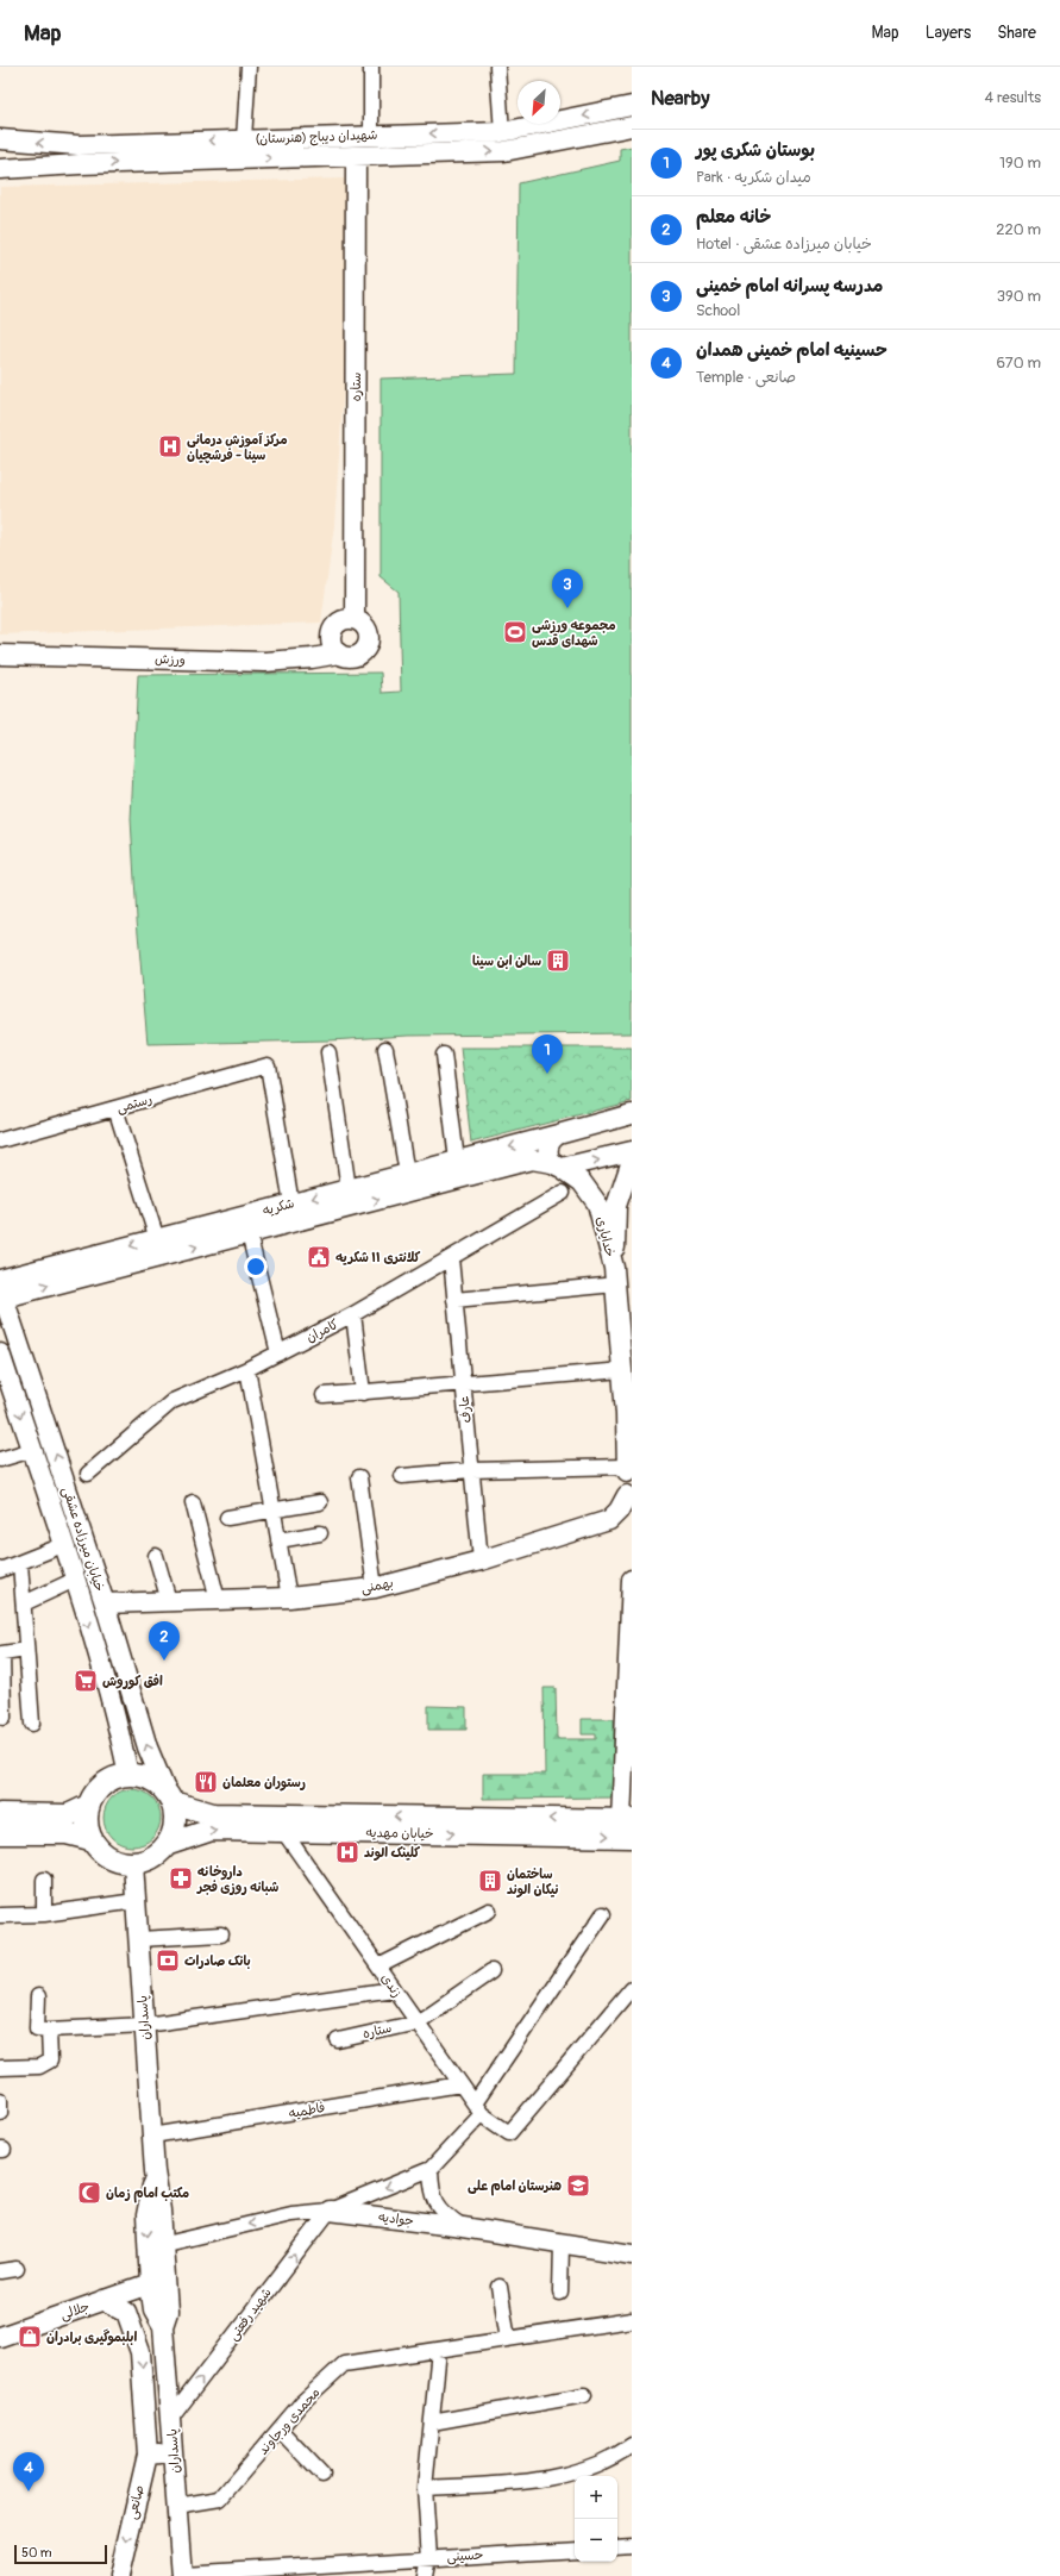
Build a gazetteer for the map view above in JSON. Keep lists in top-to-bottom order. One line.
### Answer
{"streets":{"main road":["شهیدان دیباج (هنرستان)","ستاره","ورزش","شکریه","خدایاری","خیابان میرزاده عشقی","بهمنی","خیابان مهدیه","پاسداران","جوادیه","جلالی","صانعی"],"street":["رستمی","کامران","عارف","زندی","فاطمیه","شهید رفعتی","محمدی ورجاوند","حسینی"]},"crossings":[["شهیدان دیباج (هنرستان)","ستاره"],["ستاره","ورزش"],["ستاره","زندی"],["رستمی","شکریه"],["شکریه","خدایاری"],["شکریه","خیابان میرزاده عشقی"],["کامران","عارف"],["عارف","بهمنی"],["خیابان میرزاده عشقی","بهمنی"],["خیابان میرزاده عشقی","خیابان مهدیه"],["خیابان میرزاده عشقی","پاسداران"],["خیابان مهدیه","زندی"],["خیابان مهدیه","پاسداران"],["زندی","فاطمیه"],["پاسداران","فاطمیه"],["پاسداران","جوادیه"],["پاسداران","جلالی"],["پاسداران","شهید رفعتی"],["پاسداران","محمدی ورجاوند"],["پاسداران","حسینی"],["جوادیه","شهید رفعتی"],["جلالی","صانعی"]],"one_way":["جوادیه","شهید رفعتی","صانعی"],"places":{"hospital":["مرکز آموزش درمانی سینا - فرشچیان","کلینک الوند"],"sports":["مجموعه ورزشی شهدای قدس"],"building":["سالن ابن سینا","ساختمان نیکان الوند"],"public building":["کلانتری ۱۱ شکریه"],"supermarket":["افق کوروش"],"restaurant":["رستوران معلمان"],"pharmacy":["داروخانه شبانه روزی فجر"],"bank":["بانک صادرات"],"school or university":["هنرستان امام علی"],"mosque":["مکتب امام زمان"],"shop":["ابلبموگیری برادران"]},"scale_bar":"50 m","north":"bottom left","page":{"header":"Map","nav":["Map","Layers","Share"],"heading":["Nearby","4 results"],"list":[{"mark":"1","name":"بوستان شکری پور","note":"Park · میدان شکریه","value":"190 m"},{"mark":"2","name":"خانه معلم","note":"Hotel · خیابان میرزاده عشقی","value":"220 m"},{"mark":"3","name":"مدرسه پسرانه امام خمینی","note":"School","value":"390 m"},{"mark":"4","name":"حسینیه امام خمینی همدان","note":"Temple · صانعی","value":"670 m"}],"pins":["3","1","2","4"],"map_buttons":["+","−"],"scale":"50 m"}}
